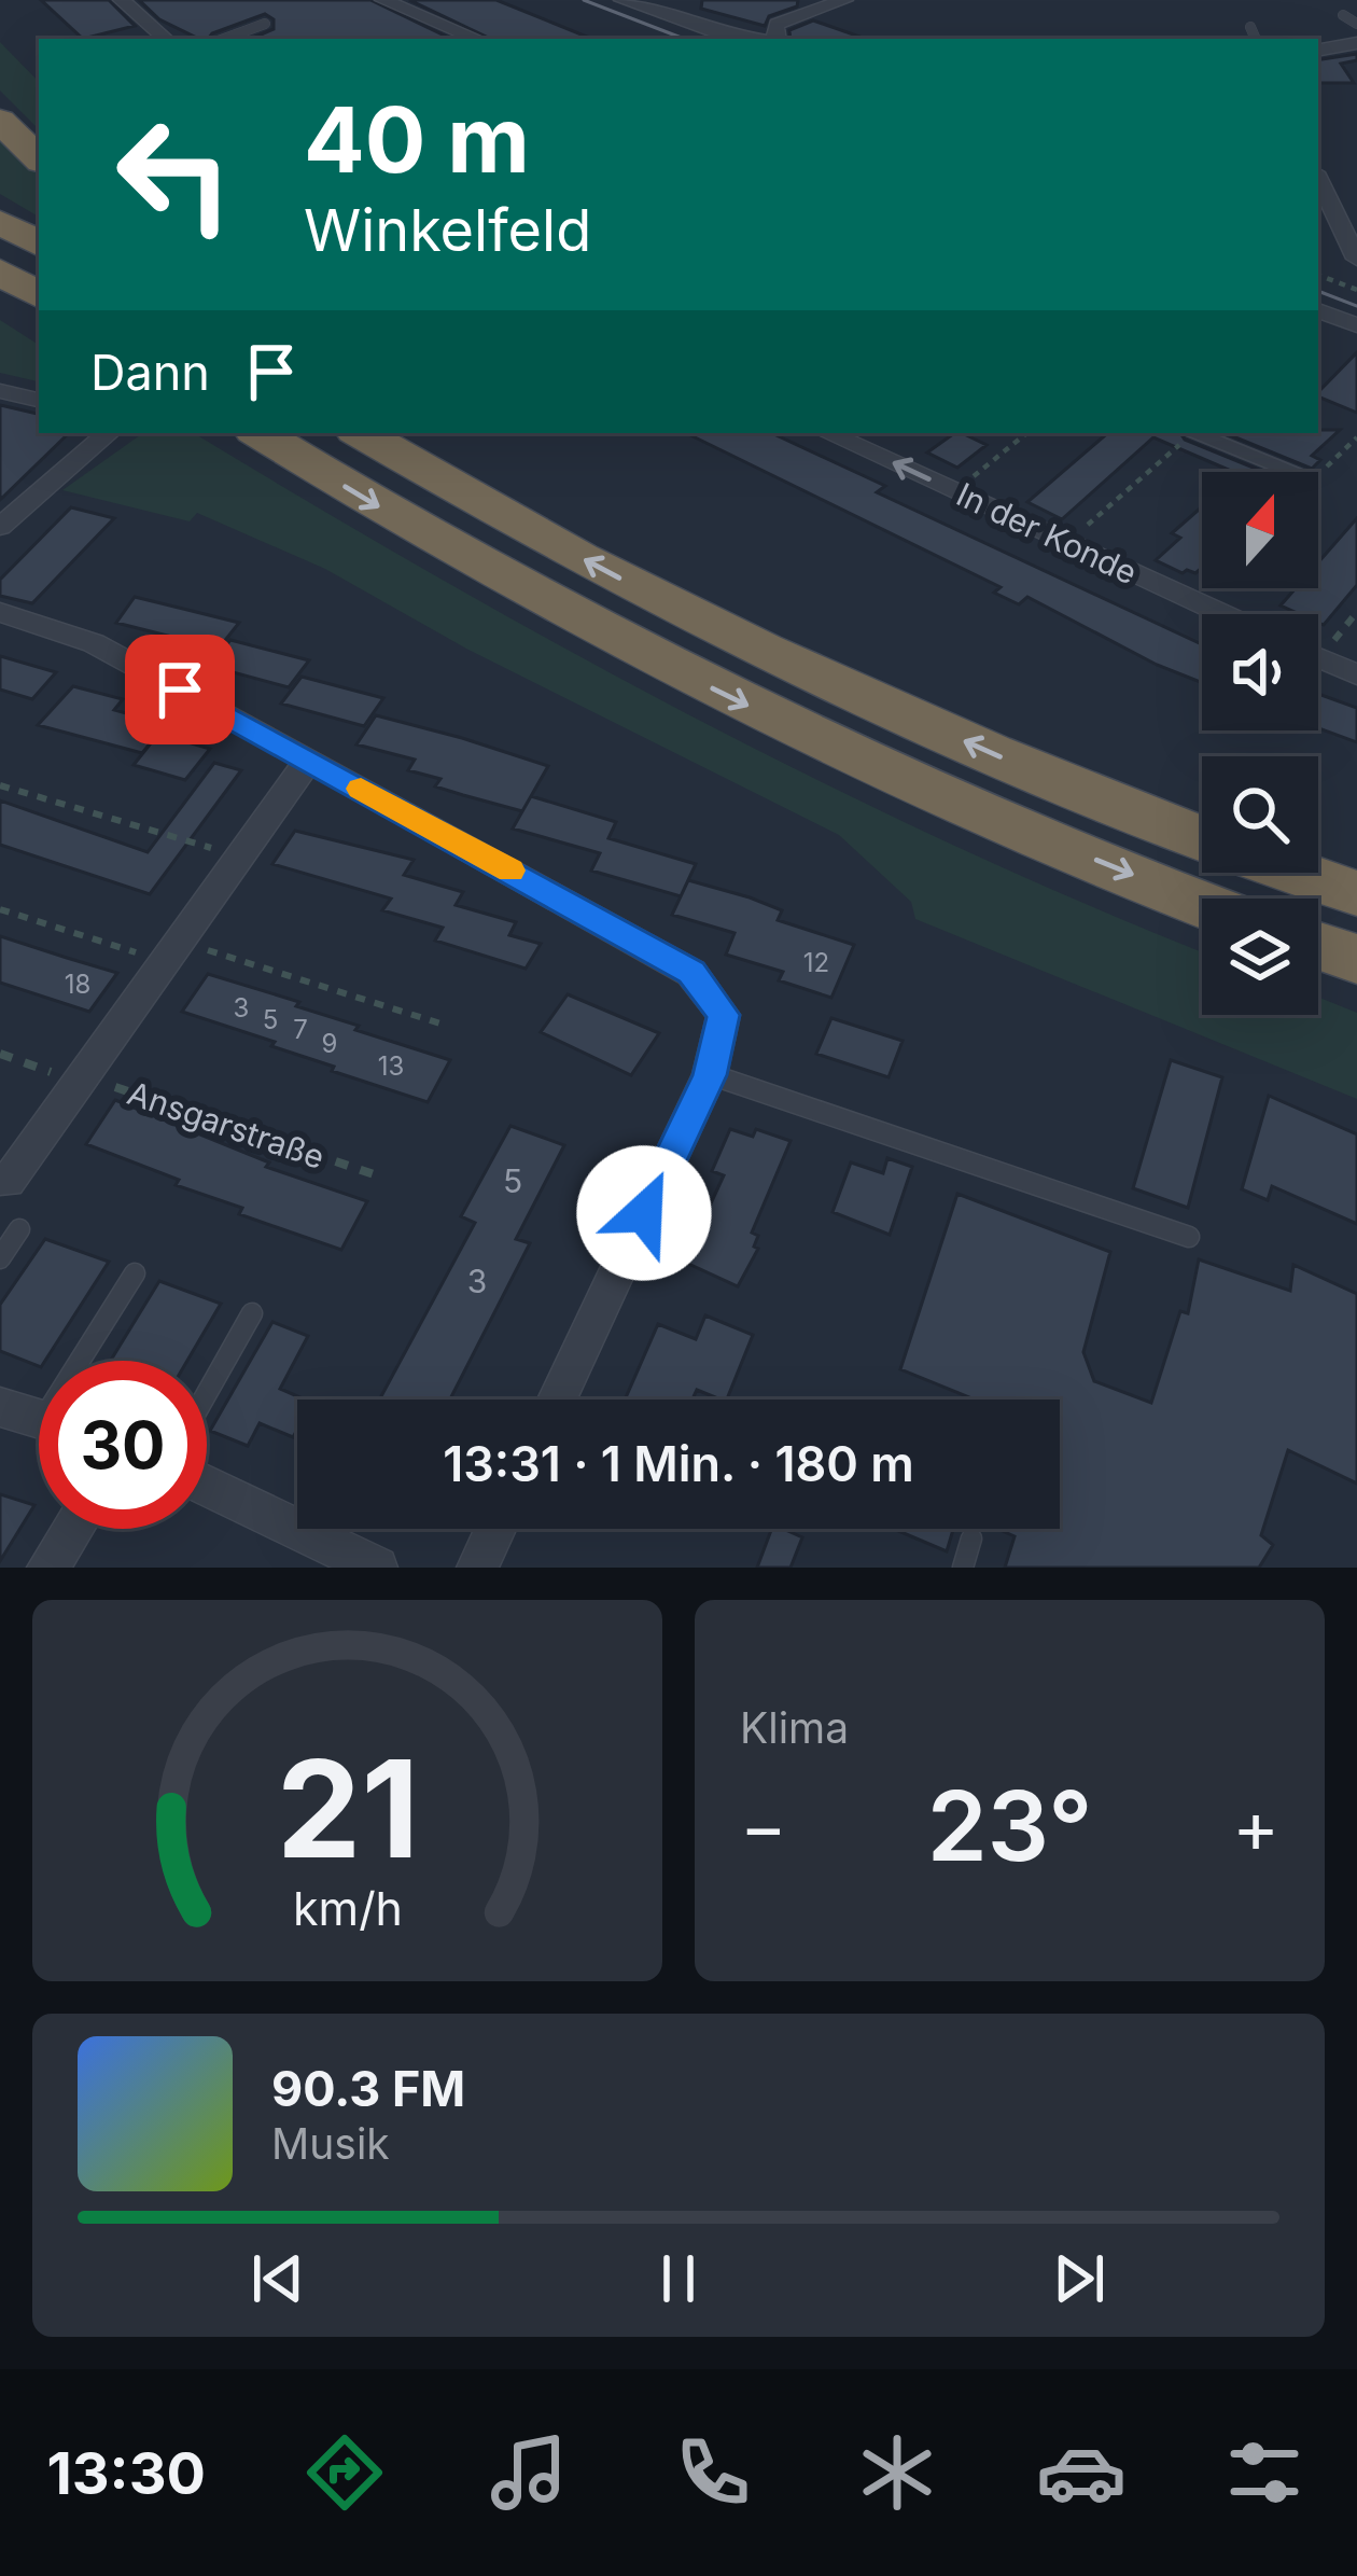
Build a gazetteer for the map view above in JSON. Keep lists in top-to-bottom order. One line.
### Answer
{"streets":{"street":["In der Konde","Ansgarstraße"]},"house_numbers":["12","18","3","5","7","9","13","5","3"],"north":"top","page":{"turn":["40 m","Winkelfeld"],"then":"Dann","limit":"30","trip":"13:31 · 1 Min. · 180 m","tile":"Klima","heat":["−","23°","+"],"song":["90.3 FM","Musik"],"tabs":"13:30","gauge":["21","km/h"]}}
